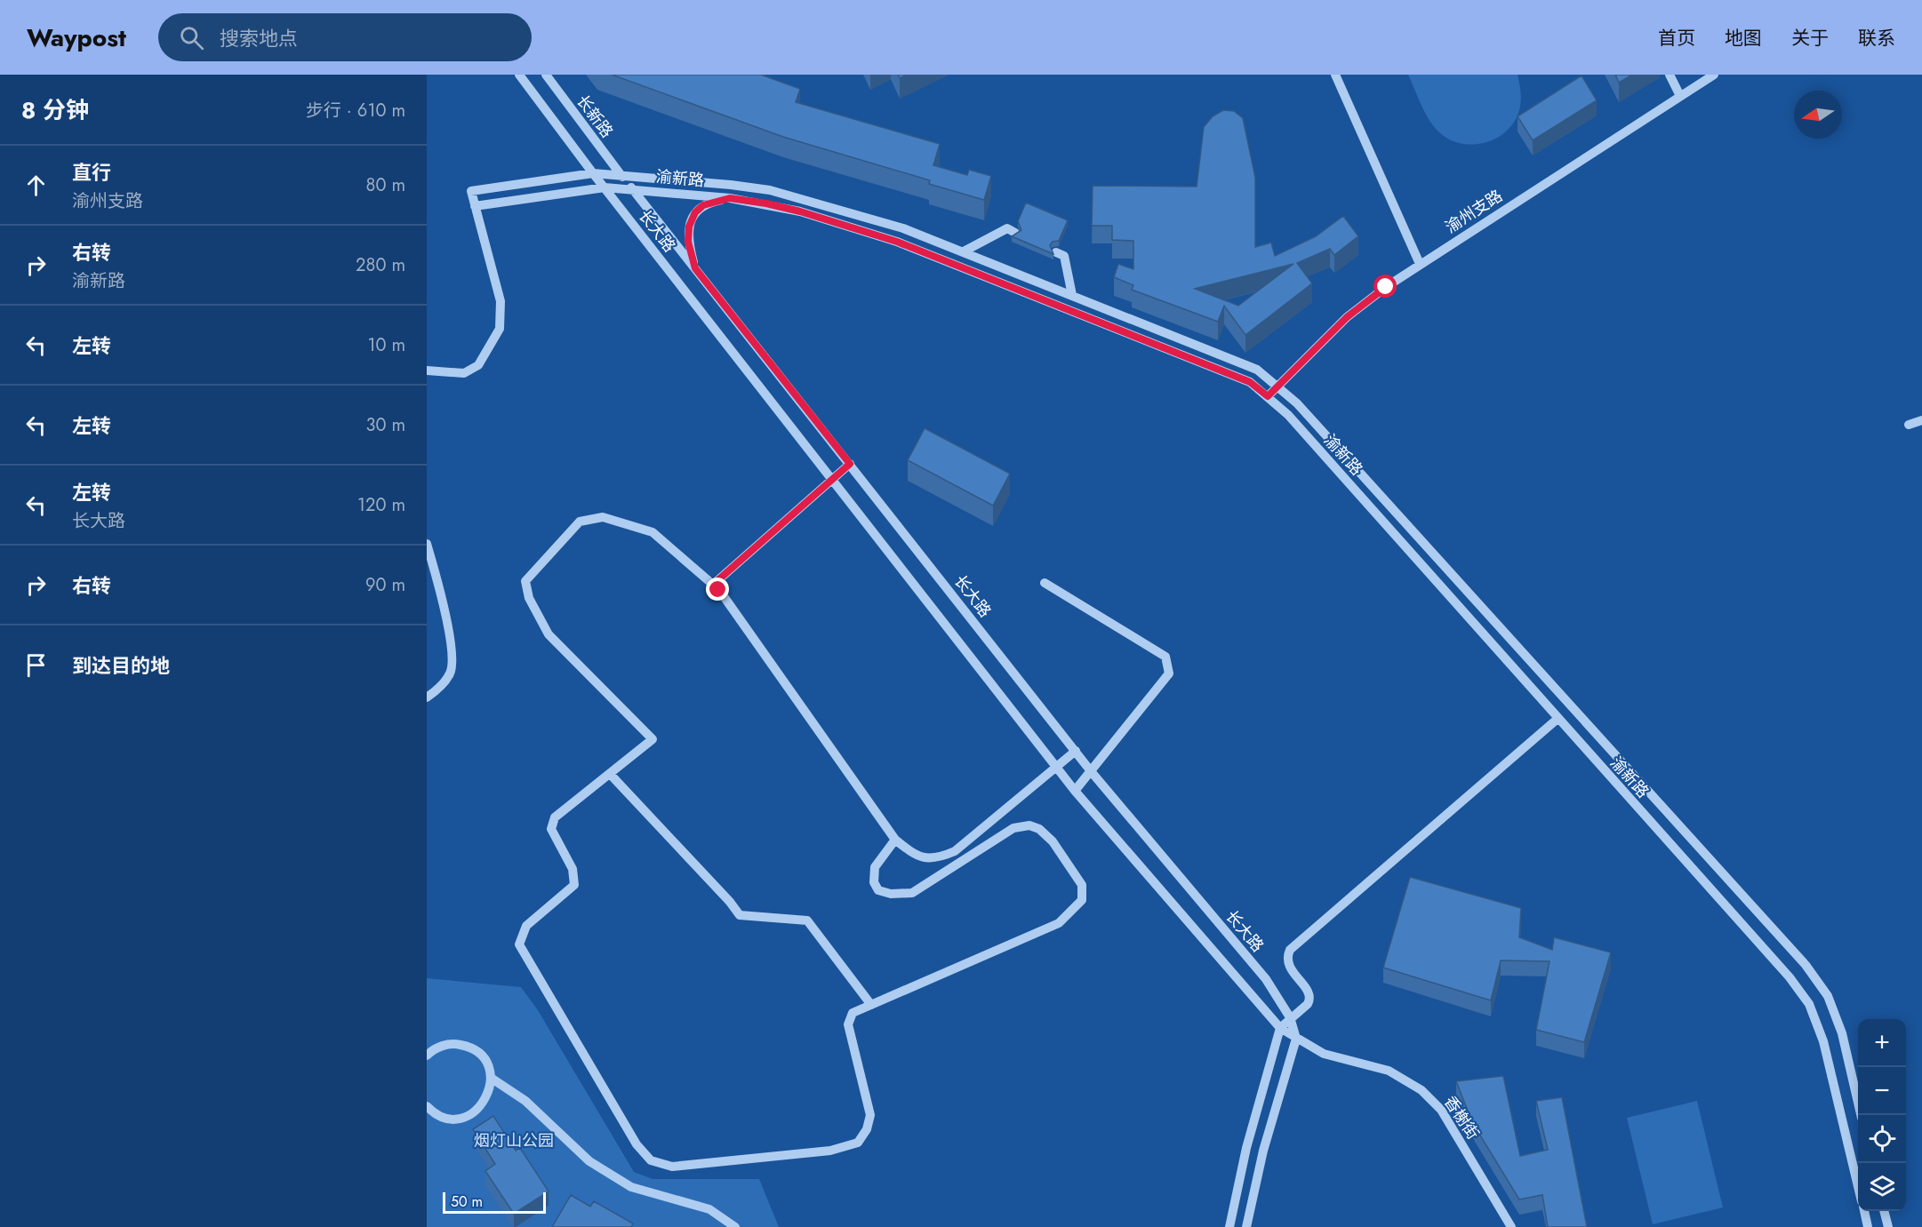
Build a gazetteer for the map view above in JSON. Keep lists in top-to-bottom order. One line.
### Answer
{"streets":{"street":["长新路","渝新路","渝州支路","长大路","香榭街"]},"crossings":[["长新路","渝新路"],["长新路","长大路"],["渝新路","渝州支路"],["渝新路","长大路"],["长大路","香榭街"]],"parks":["烟灯山公园"],"scale_bar":"50 m","north":"left","page":{"header":"Waypost","search":"搜索地点","nav":["首页","地图","关于","联系"],"heading":["8 分钟","步行 · 610 m"],"list":[["直行","渝州支路","80 m"],["右转","渝新路","280 m"],["左转","10 m"],["左转","30 m"],["左转","长大路","120 m"],["右转","90 m"],"到达目的地"],"map_buttons":["+","−"],"scale":"50 m"}}
